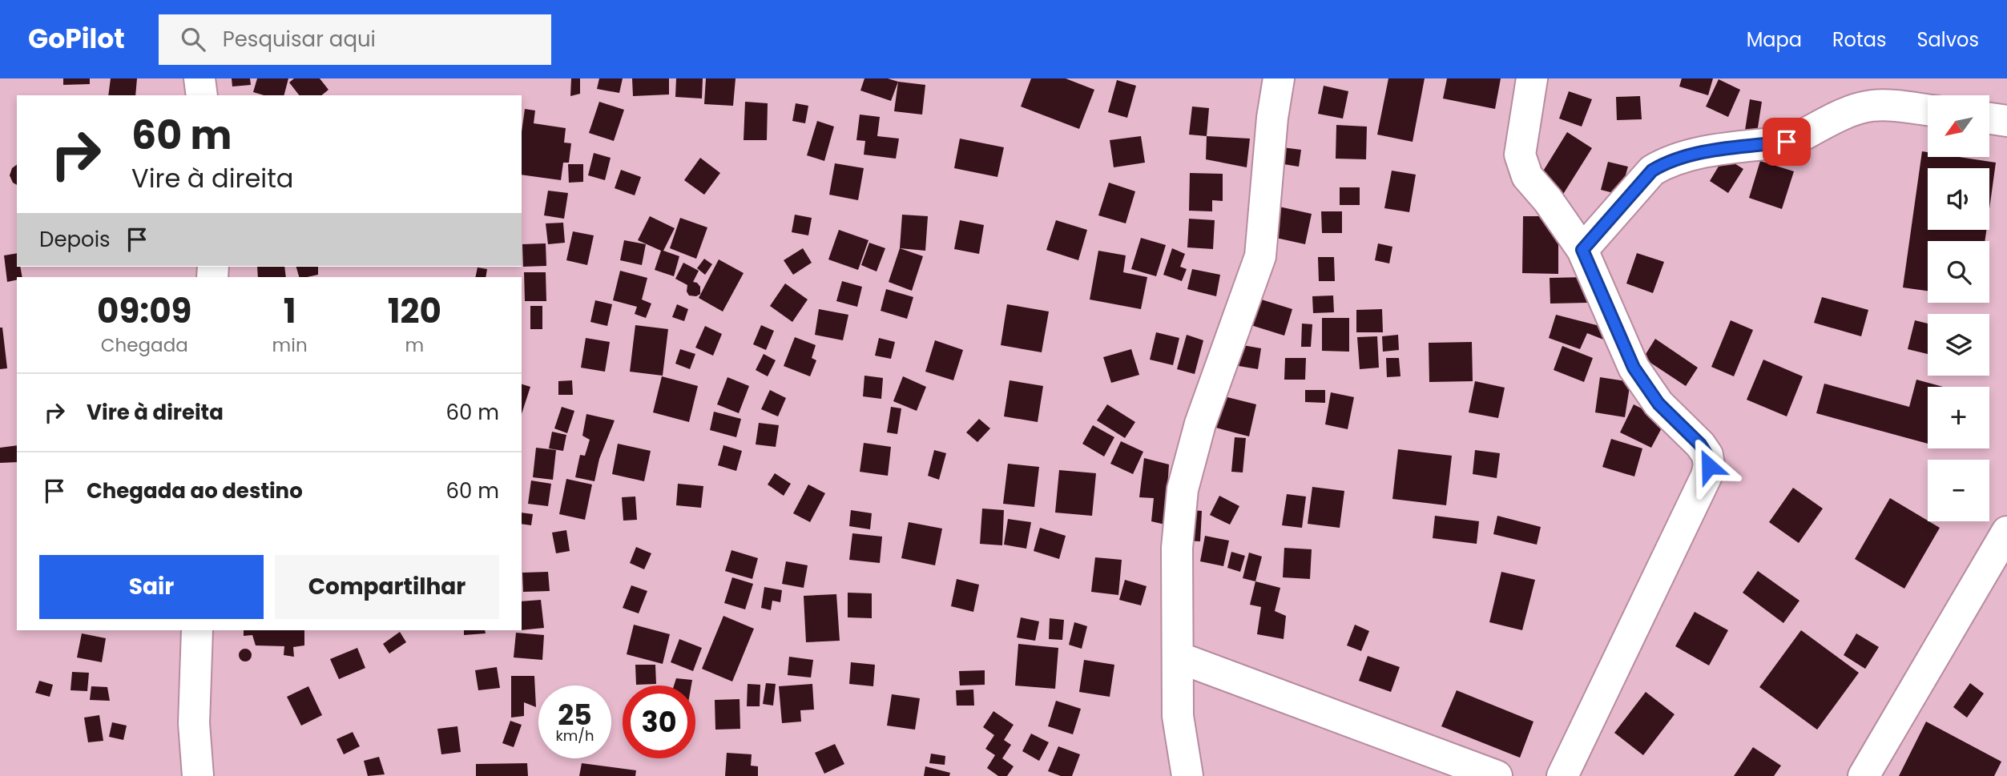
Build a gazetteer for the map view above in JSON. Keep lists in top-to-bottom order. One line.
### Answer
{"north":"bottom left","page":{"header":"GoPilot","search":"Pesquisar aqui","nav":["Mapa","Rotas","Salvos"],"map_buttons":["+","−"],"turn":["60 m","Vire à direita"],"then":"Depois","eta":["09:09","Chegada","1","min","120","m"],"list":[{"name":"Vire à direita","value":"60 m"},{"name":"Chegada ao destino","value":"60 m"}],"buttons":["Sair","Compartilhar"],"speed":"25 km/h","limit":"30"}}
